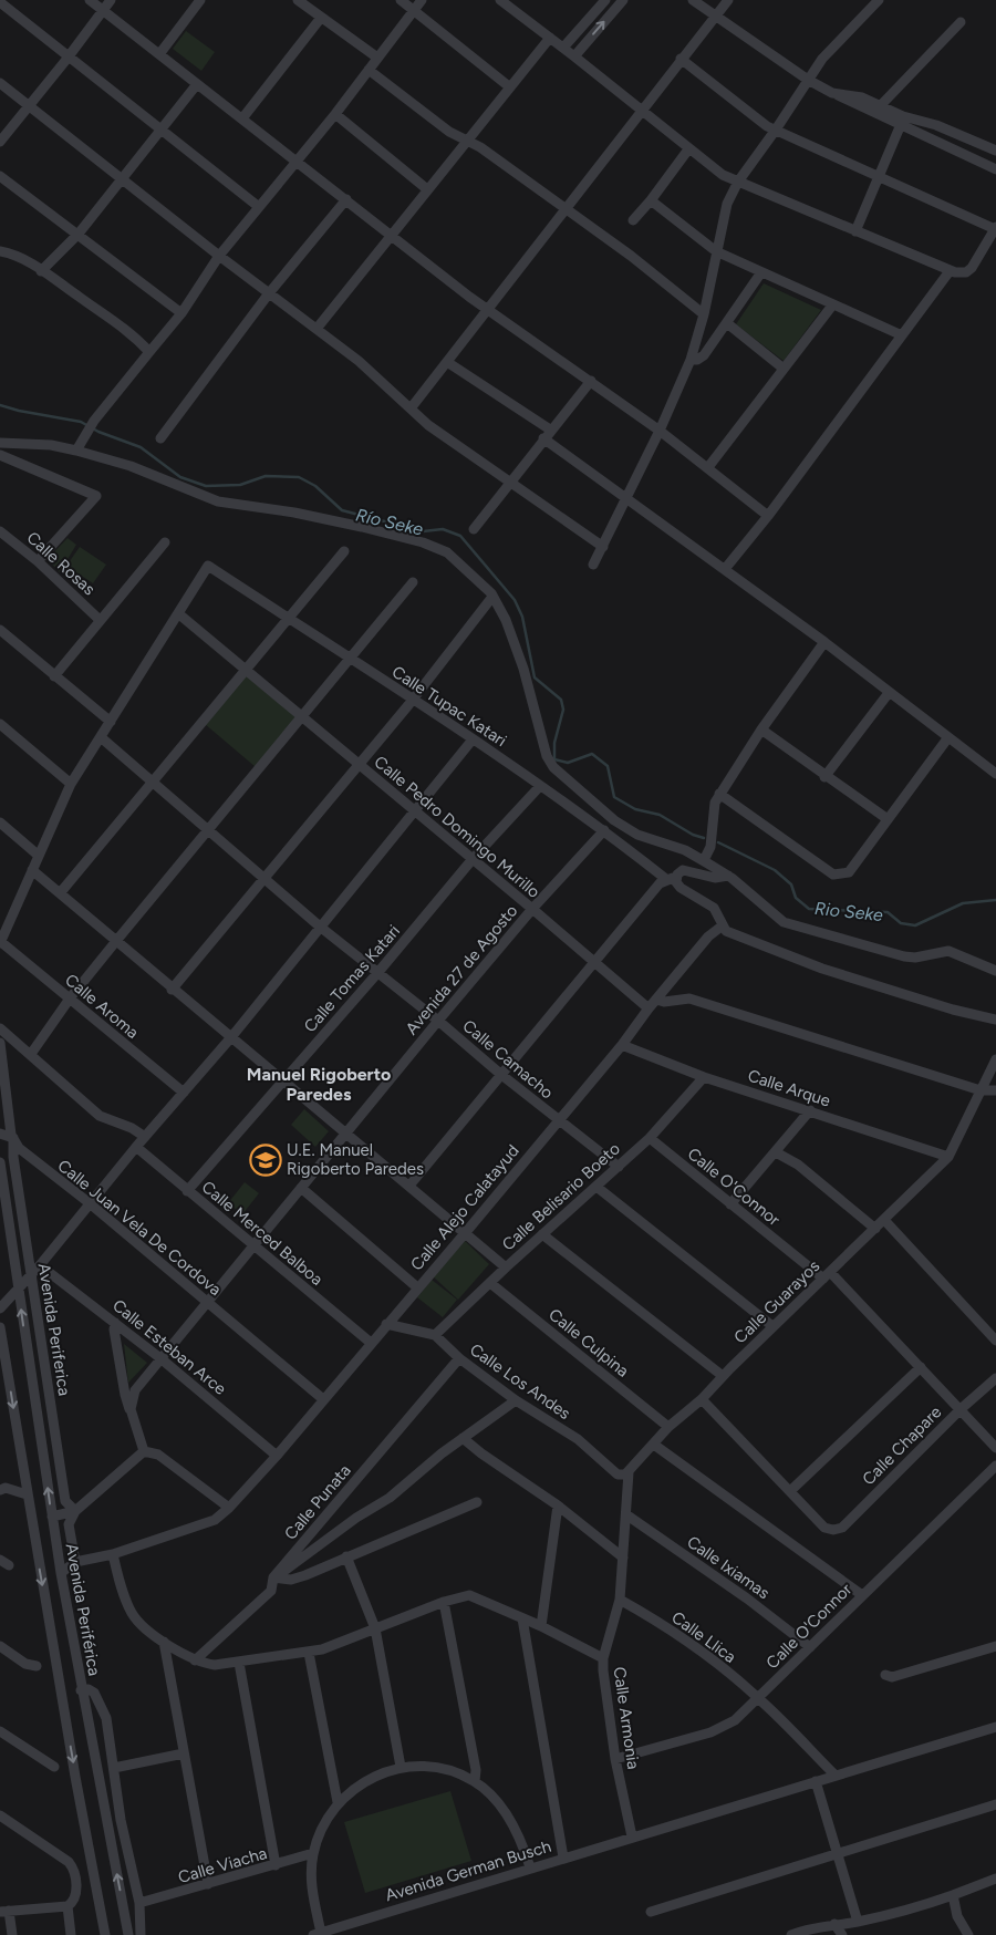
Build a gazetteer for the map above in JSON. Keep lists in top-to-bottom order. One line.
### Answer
{"streets":{"street":["Calle Rosas","Calle Tupac Katari","Calle Pedro Domingo Murillo","Avenida 27 de Agosto","Calle Tomas Katari","Calle Aroma","Calle Camacho","Calle Arque","Calle O'Connor","Calle Belisario Boeto","Calle Alejo Calatayud","Calle Juan Vela De Cordova","Calle Merced Balboa","Calle Guarayos","Avenida Periferica","Calle Culpina","Calle Esteban Arce","Calle Los Andes","Calle Chapare","Calle Punata","Calle Ixiamas","Avenida Periférica","Calle Llica","Calle Armonia","Calle Viacha","Avenida German Busch"]},"crossings":[["Calle Tupac Katari","Calle Pedro Domingo Murillo"],["Calle Tupac Katari","Avenida 27 de Agosto"],["Calle Tupac Katari","Calle Tomas Katari"],["Calle Tupac Katari","Calle Alejo Calatayud"],["Calle Pedro Domingo Murillo","Avenida 27 de Agosto"],["Calle Pedro Domingo Murillo","Calle Tomas Katari"],["Calle Pedro Domingo Murillo","Calle Alejo Calatayud"],["Avenida 27 de Agosto","Calle Camacho"],["Avenida 27 de Agosto","Calle Juan Vela De Cordova"],["Avenida 27 de Agosto","Calle Merced Balboa"],["Avenida 27 de Agosto","Calle Esteban Arce"],["Calle Tomas Katari","Calle Camacho"],["Calle Tomas Katari","Calle Merced Balboa"],["Calle Camacho","Calle Belisario Boeto"],["Calle Camacho","Calle Alejo Calatayud"],["Calle Arque","Calle Belisario Boeto"],["Calle Arque","Calle Alejo Calatayud"],["Calle Arque","Calle Guarayos"],["Calle O'Connor","Calle Belisario Boeto"],["Calle O'Connor","Calle Guarayos"],["Calle O'Connor","Calle Chapare"],["Calle O'Connor","Calle Ixiamas"],["Calle O'Connor","Calle Llica"],["Calle O'Connor","Calle Armonia"],["Calle Belisario Boeto","Calle Culpina"],["Calle Belisario Boeto","Calle Los Andes"],["Calle Alejo Calatayud","Calle Juan Vela De Cordova"],["Calle Alejo Calatayud","Calle Merced Balboa"],["Calle Alejo Calatayud","Calle Esteban Arce"],["Calle Juan Vela De Cordova","Avenida Periferica"],["Calle Guarayos","Calle Culpina"],["Calle Guarayos","Calle Los Andes"],["Calle Guarayos","Calle Armonia"],["Calle Los Andes","Calle Punata"],["Calle Los Andes","Calle Armonia"],["Calle Ixiamas","Calle Armonia"],["Calle Llica","Calle Armonia"],["Calle Llica","Avenida German Busch"],["Calle Armonia","Avenida German Busch"]],"districts":["Manuel Rigoberto Paredes"],"water":["Río Seke","Rio Seke"],"places":{"school or university":["U.E. Manuel Rigoberto Paredes"]}}
